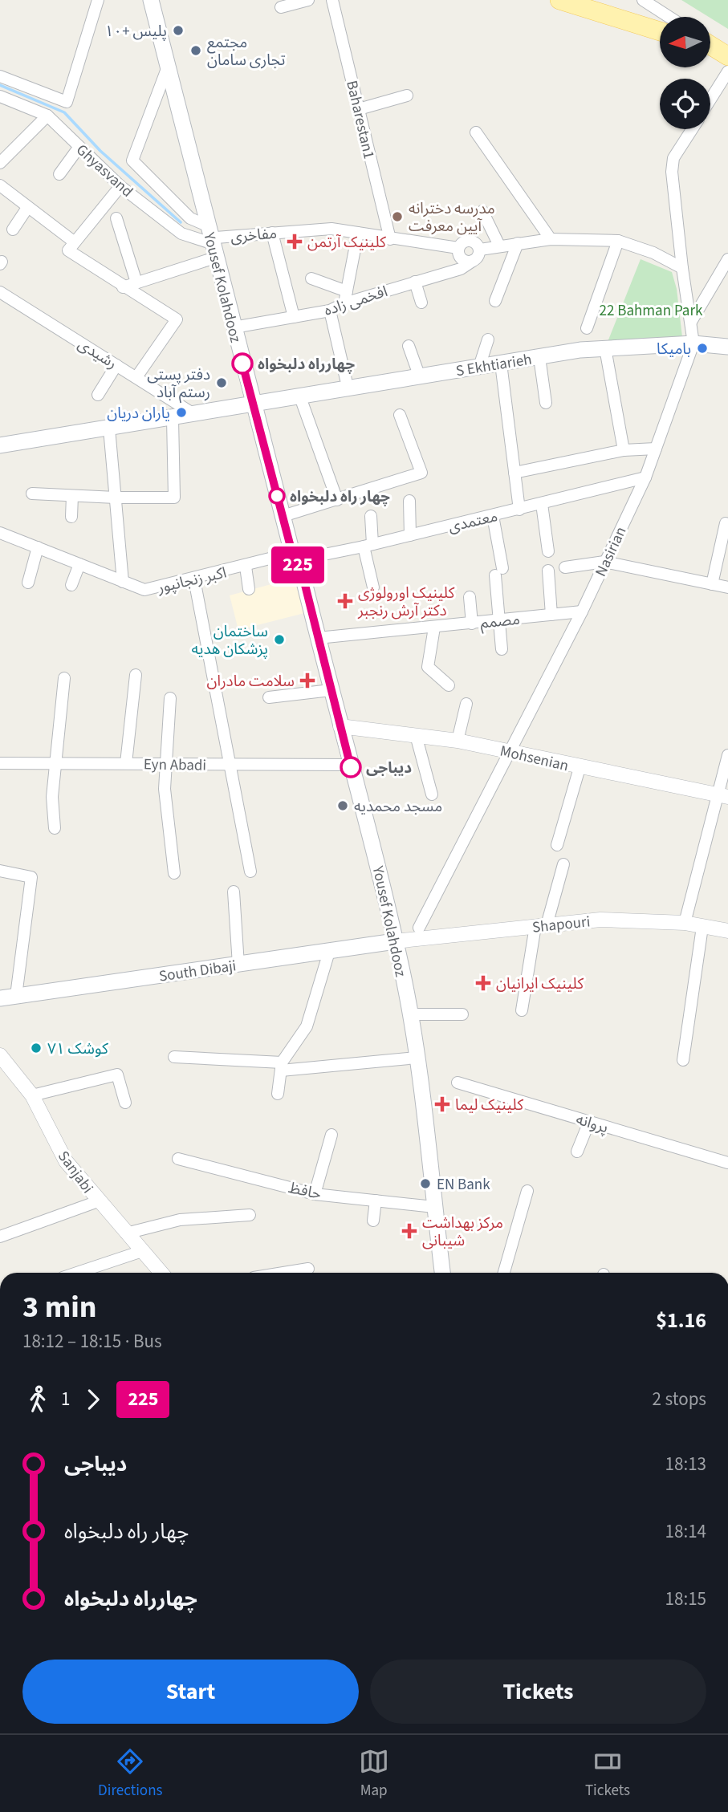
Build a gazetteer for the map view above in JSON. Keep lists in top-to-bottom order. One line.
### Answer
{"streets":{"main road":["Yousef Kolahdooz","S Ekhtiarieh","South Dibaji"],"street":["Baharestan1","Ghyasvand","مفاخری","افخمی زاده","رشیدی","معتمدی","Nasirian","اکبر زنجانپور","مصمم","Mohsenian","Eyn Abadi","Shapouri","پروانه","Sanjabi","حافظ"]},"crossings":[["Baharestan1","مفاخری"],["Ghyasvand","مفاخری"],["Ghyasvand","Yousef Kolahdooz"],["مفاخری","Yousef Kolahdooz"],["مفاخری","افخمی زاده"],["Yousef Kolahdooz","افخمی زاده"],["Yousef Kolahdooz","S Ekhtiarieh"],["Yousef Kolahdooz","معتمدی"],["Yousef Kolahdooz","اکبر زنجانپور"],["Yousef Kolahdooz","مصمم"],["Yousef Kolahdooz","Mohsenian"],["Yousef Kolahdooz","Eyn Abadi"],["Yousef Kolahdooz","Shapouri"],["Yousef Kolahdooz","South Dibaji"],["Yousef Kolahdooz","حافظ"],["رشیدی","S Ekhtiarieh"],["S Ekhtiarieh","Nasirian"],["معتمدی","Nasirian"],["معتمدی","اکبر زنجانپور"],["Nasirian","مصمم"],["Nasirian","Mohsenian"],["Shapouri","South Dibaji"]],"parks":["22 Bahman Park"],"places":{"other":["پلیس +۱۰","مجتمع تجاری سامان","مدرسه دخترانه آیین معرفت","بامیکا","چهارراه دلبخواه","دفتر پستی رستم آباد","یاران دریان","چهار راه دلبخواه","ساختمان پزشکان هدیه","دیباجی","مسجد محمدیه","کوشک ۷۱","EN Bank"],"health":["کلینیک آرتمن","کلینیک اورولوژی دکتر آرش رنجبر","سلامت مادران","کلینیک ایرانیان","کلینیک لیما","مرکز بهداشت شیبانی"]},"lines":["bus line 225"],"north":"left","page":{"on_map":"225","heading":["3 min","18:12 – 18:15 · Bus","$1.16"],"legs":["1","225","2 stops"],"list":[{"name":"دیباجی","value":"18:13"},{"name":"چهار راه دلبخواه","value":"18:14"},{"name":"چهارراه دلبخواه","value":"18:15"}],"buttons":["Start","Tickets"],"tabs":["Directions","Map","Tickets"]}}
